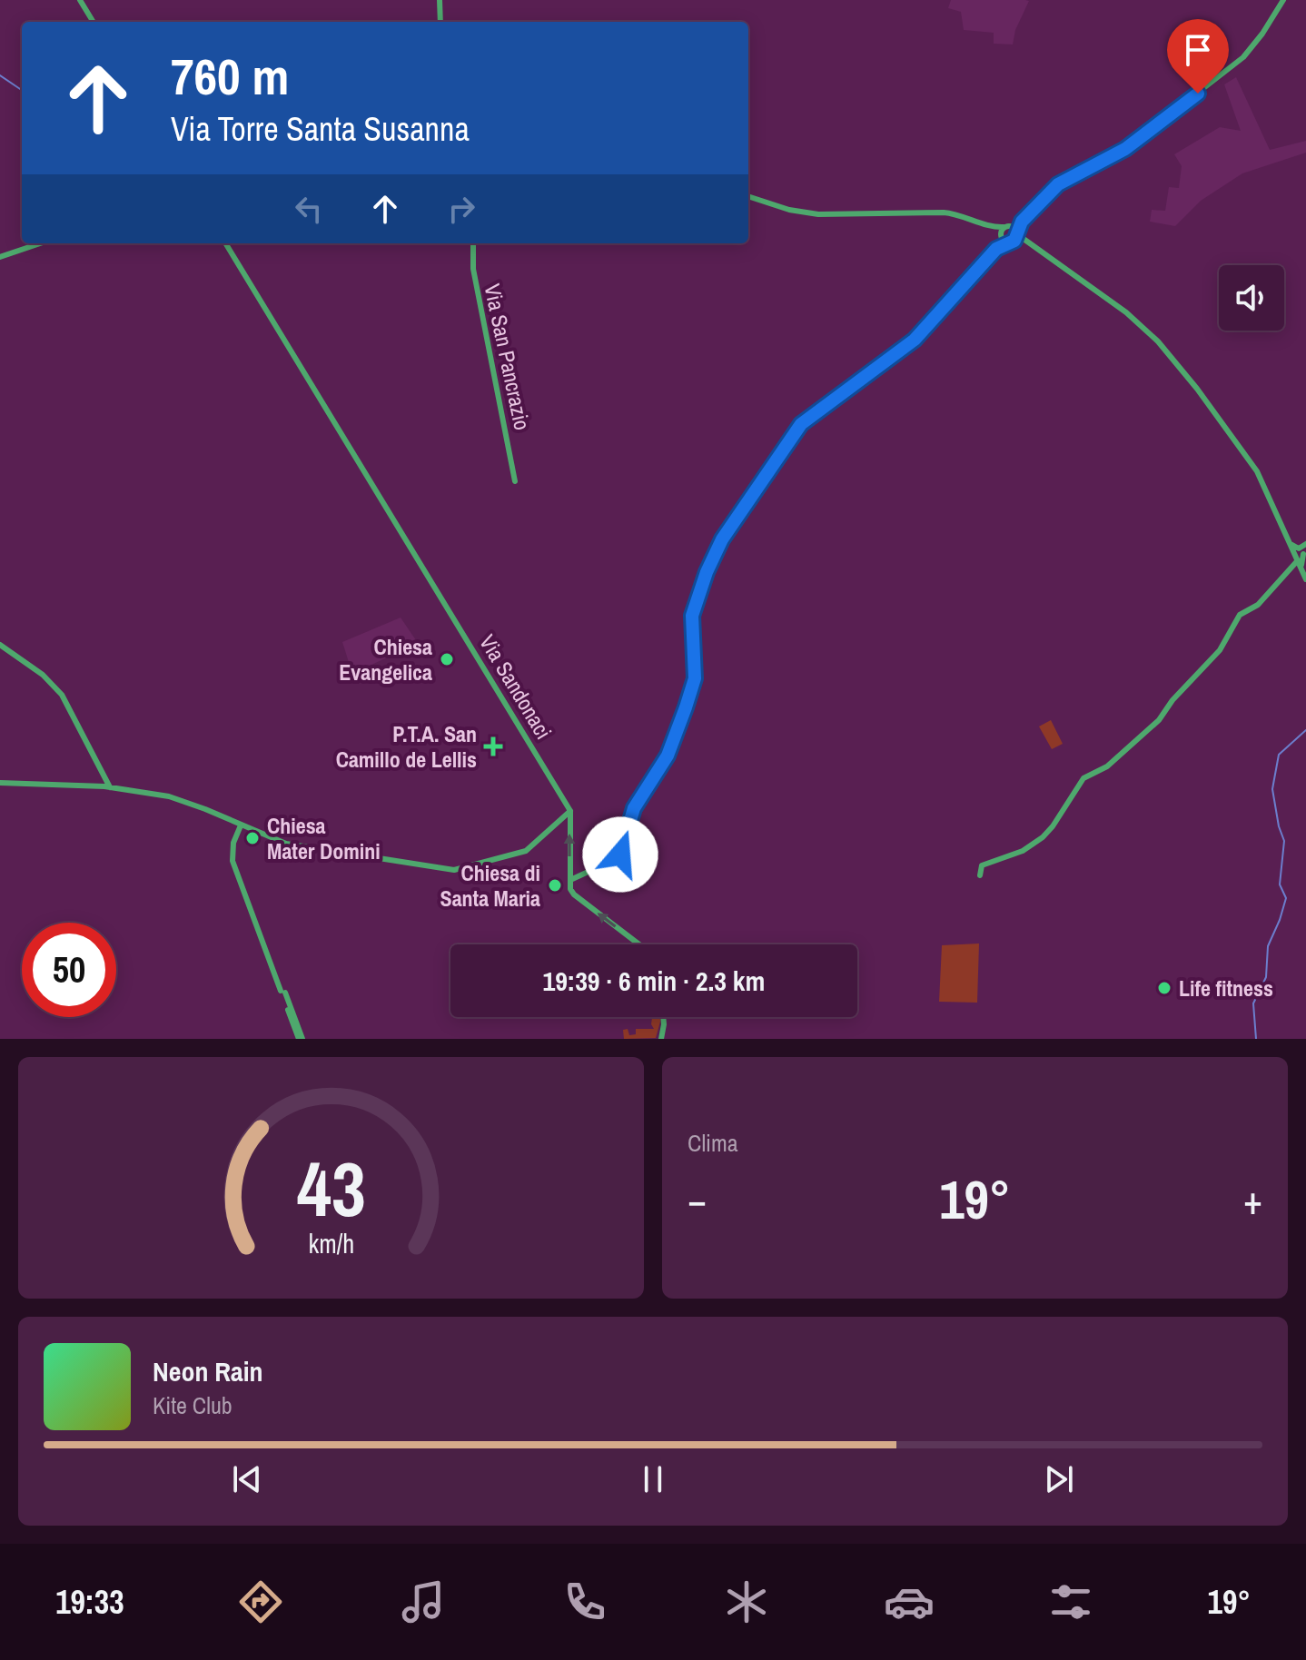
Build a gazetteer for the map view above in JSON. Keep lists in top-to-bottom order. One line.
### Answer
{"streets":{"main road":["Via San Pancrazio","Via Sandonaci"]},"places":{"other":["Chiesa Evangelica","Chiesa Mater Domini","Chiesa di Santa Maria","Life fitness"],"health":["P.T.A. San Camillo de Lellis"]},"page":{"turn":["760 m","Via Torre Santa Susanna"],"limit":"50","trip":"19:39 · 6 min · 2.3 km","tile":"Clima","heat":["−","19°","+"],"song":["Neon Rain","Kite Club"],"tabs":["19:33","19°"],"gauge":["43","km/h"]}}
